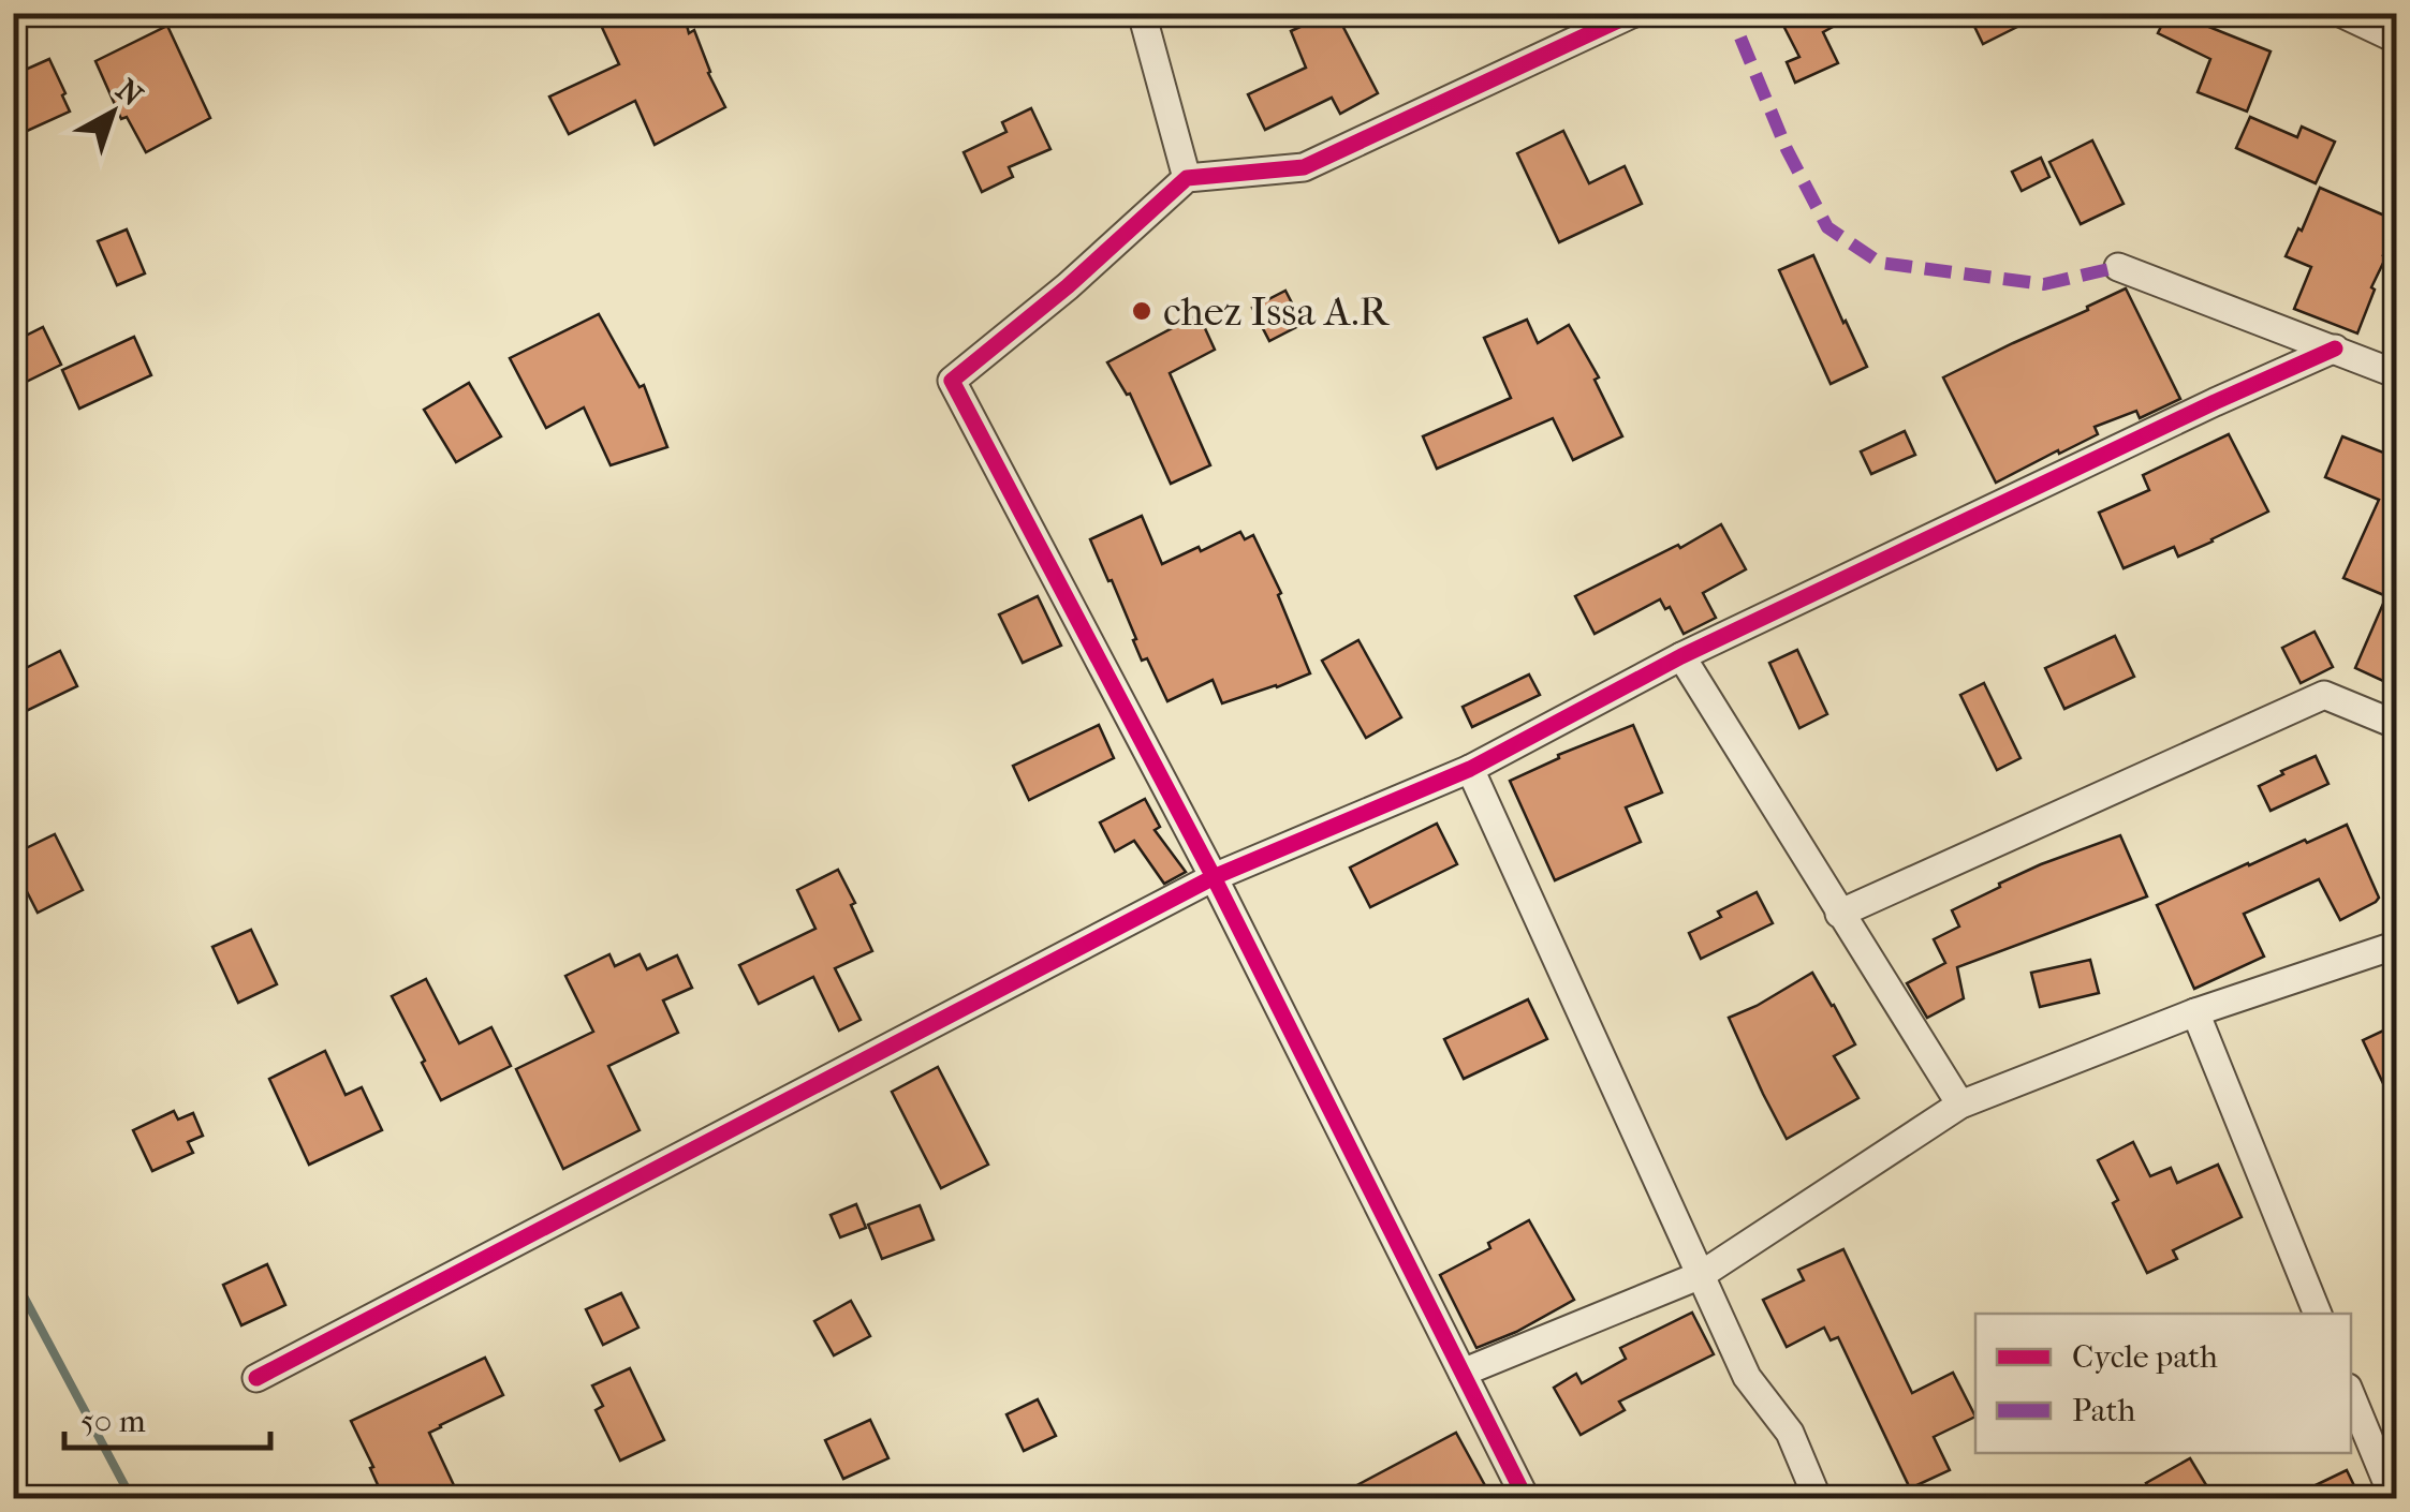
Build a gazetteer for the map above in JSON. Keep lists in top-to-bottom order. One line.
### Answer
{"places":["chez Issa A.R"],"legend":["Cycle path","Path"],"scale_bar":"50 m","north":"top right"}
